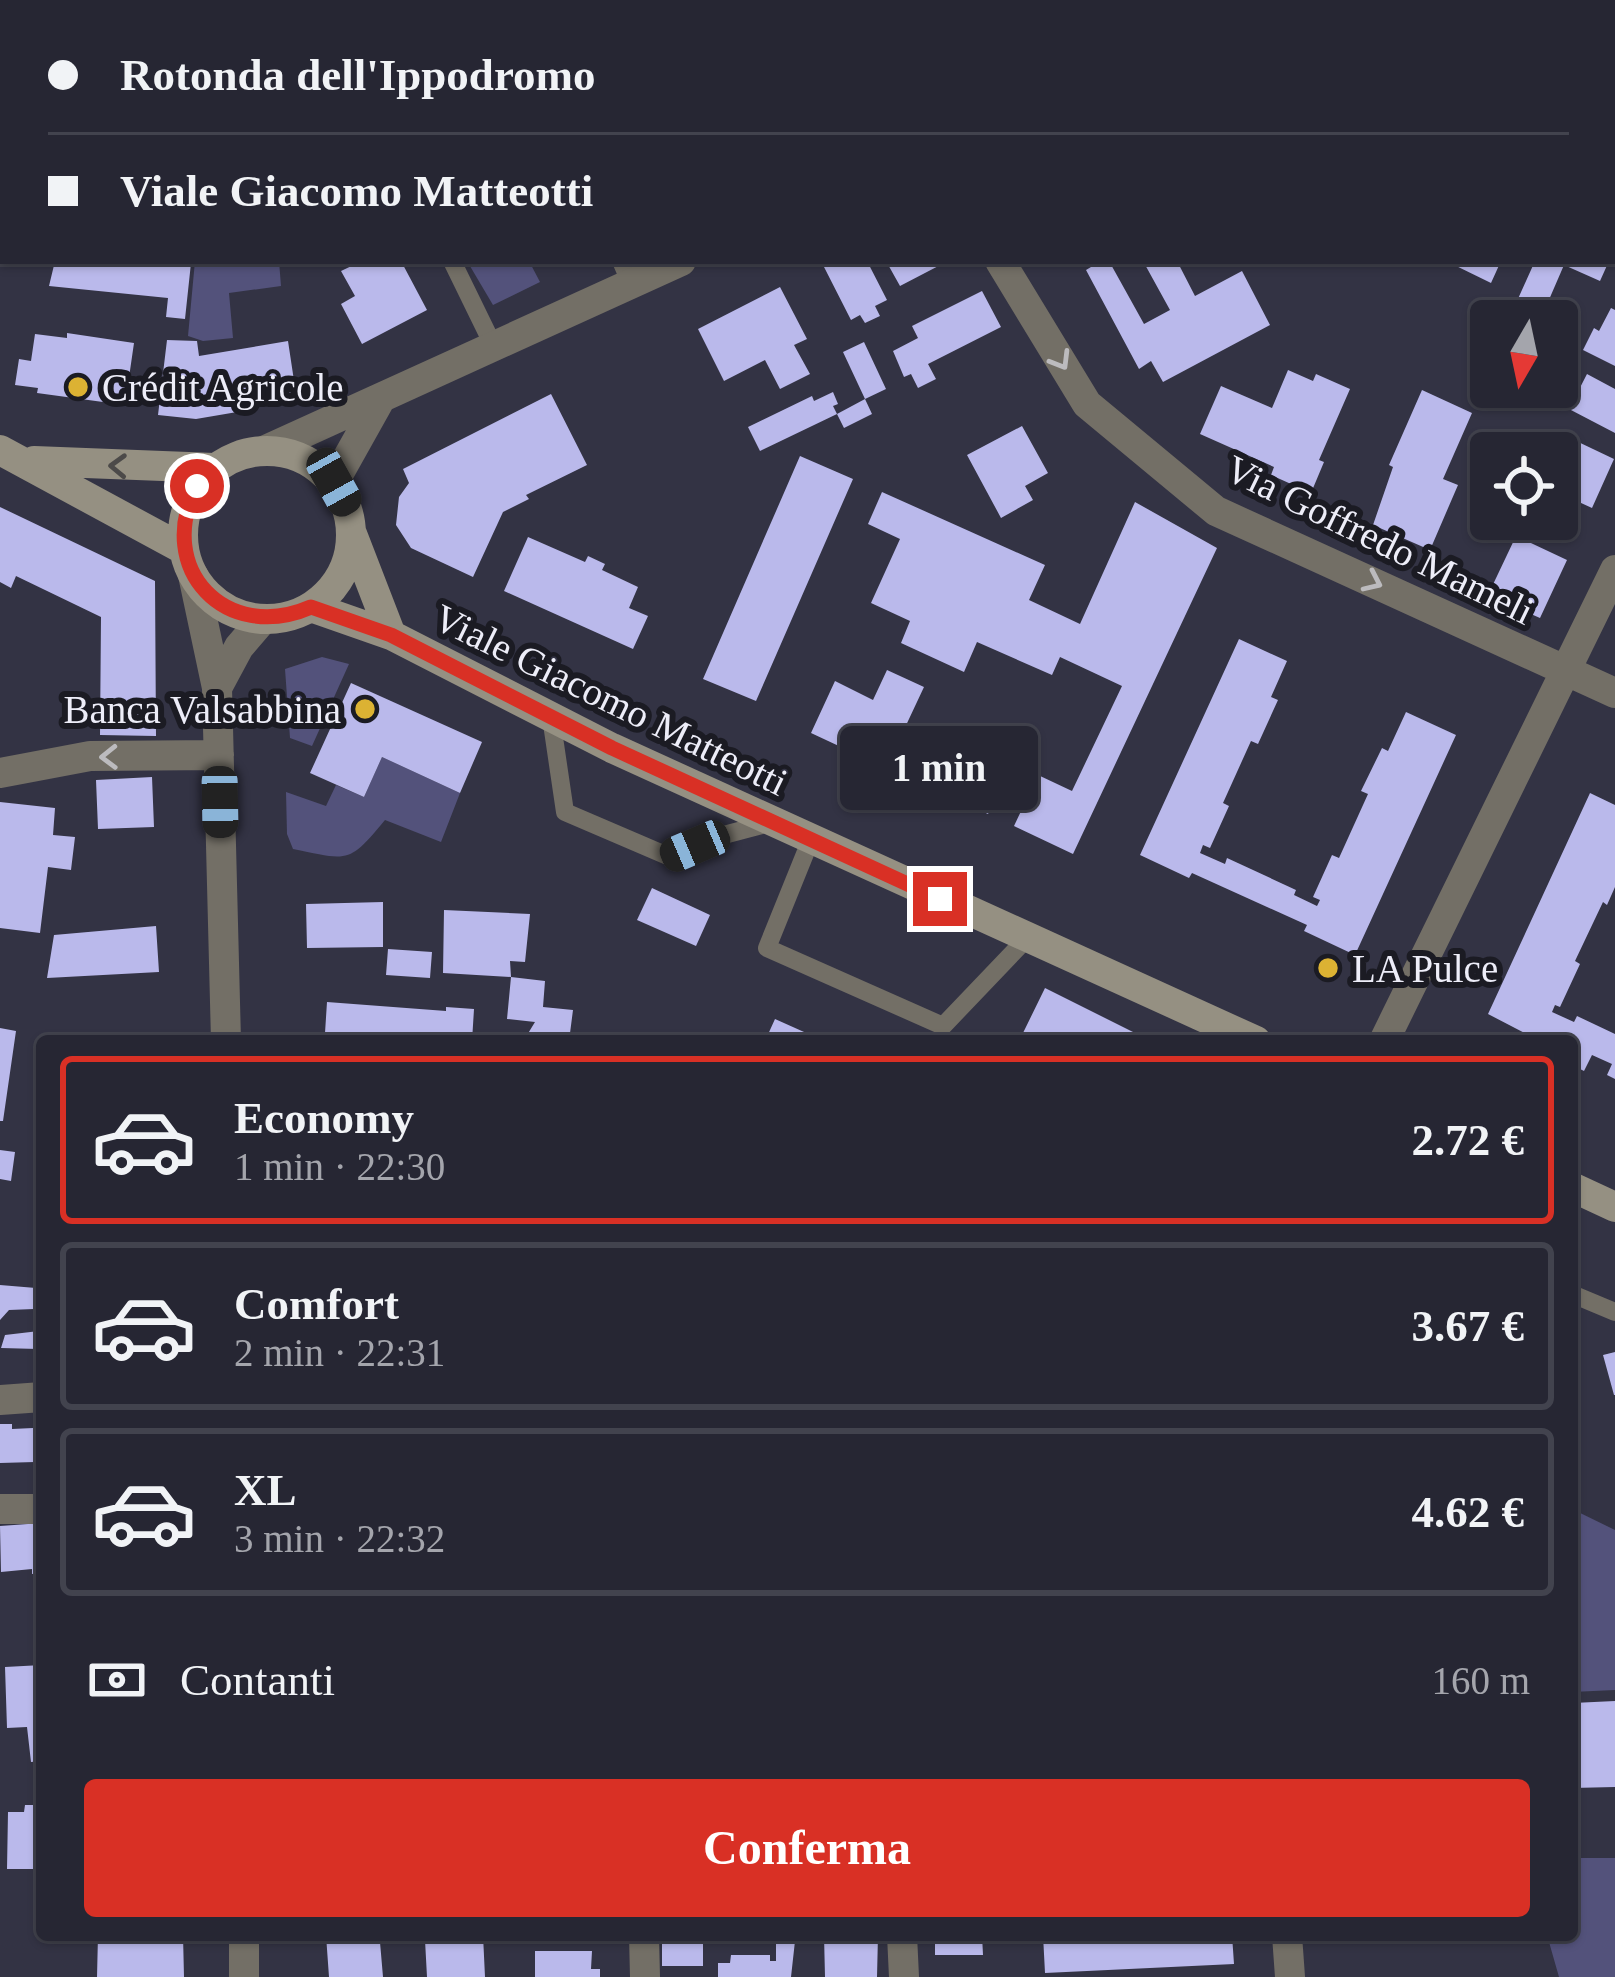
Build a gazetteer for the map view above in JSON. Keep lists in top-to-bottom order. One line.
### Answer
{"streets":{"main road":["Viale Giacomo Matteotti"],"street":["Via Goffredo Mameli"]},"one_way":["Via Goffredo Mameli"],"places":["Crédit Agricole","Banca Valsabbina","LA Pulce"],"north":"bottom","page":{"banner":["Rotonda dell'Ippodromo","Viale Giacomo Matteotti"],"bubble":"1 min","list":[{"name":"Economy","note":"1 min · 22:30","value":"2.72 €"},{"name":"Comfort","note":"2 min · 22:31","value":"3.67 €"},{"name":"XL","note":"3 min · 22:32","value":"4.62 €"}],"pay":["Contanti","160 m"],"buttons":"Conferma"}}
